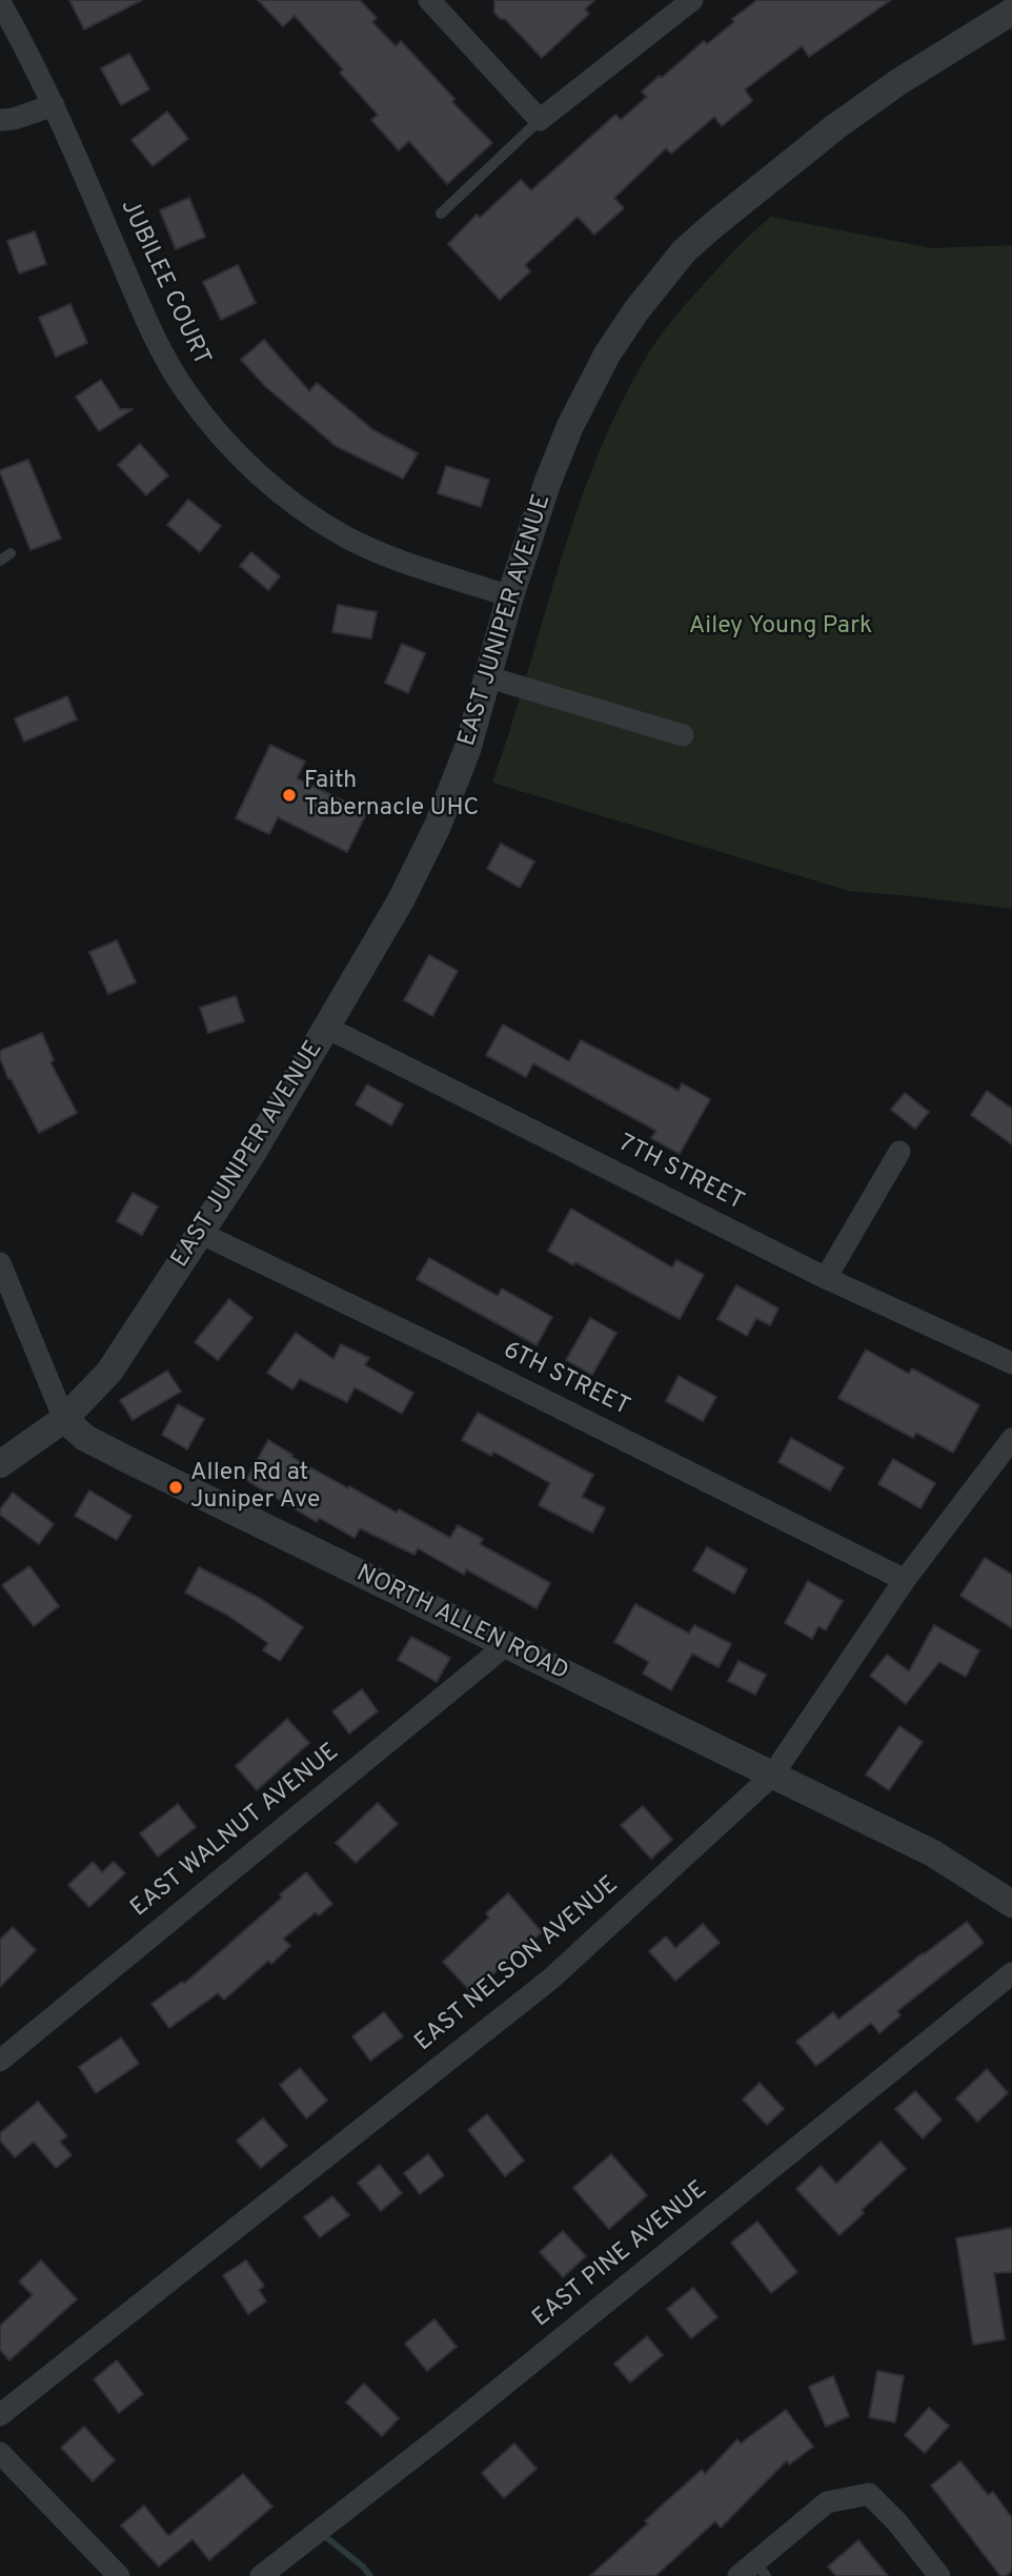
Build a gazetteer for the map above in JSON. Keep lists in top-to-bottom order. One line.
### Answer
{"streets":{"street":["JUBILEE COURT","EAST JUNIPER AVENUE","7TH STREET","6TH STREET","NORTH ALLEN ROAD","EAST WALNUT AVENUE","EAST NELSON AVENUE","EAST PINE AVENUE"]},"crossings":[["JUBILEE COURT","EAST JUNIPER AVENUE"],["EAST JUNIPER AVENUE","7TH STREET"],["EAST JUNIPER AVENUE","6TH STREET"],["EAST JUNIPER AVENUE","NORTH ALLEN ROAD"],["6TH STREET","EAST NELSON AVENUE"],["NORTH ALLEN ROAD","EAST WALNUT AVENUE"],["NORTH ALLEN ROAD","EAST NELSON AVENUE"]],"parks":["Ailey Young Park"],"places":["Faith Tabernacle UHC","Allen Rd at Juniper Ave"]}
